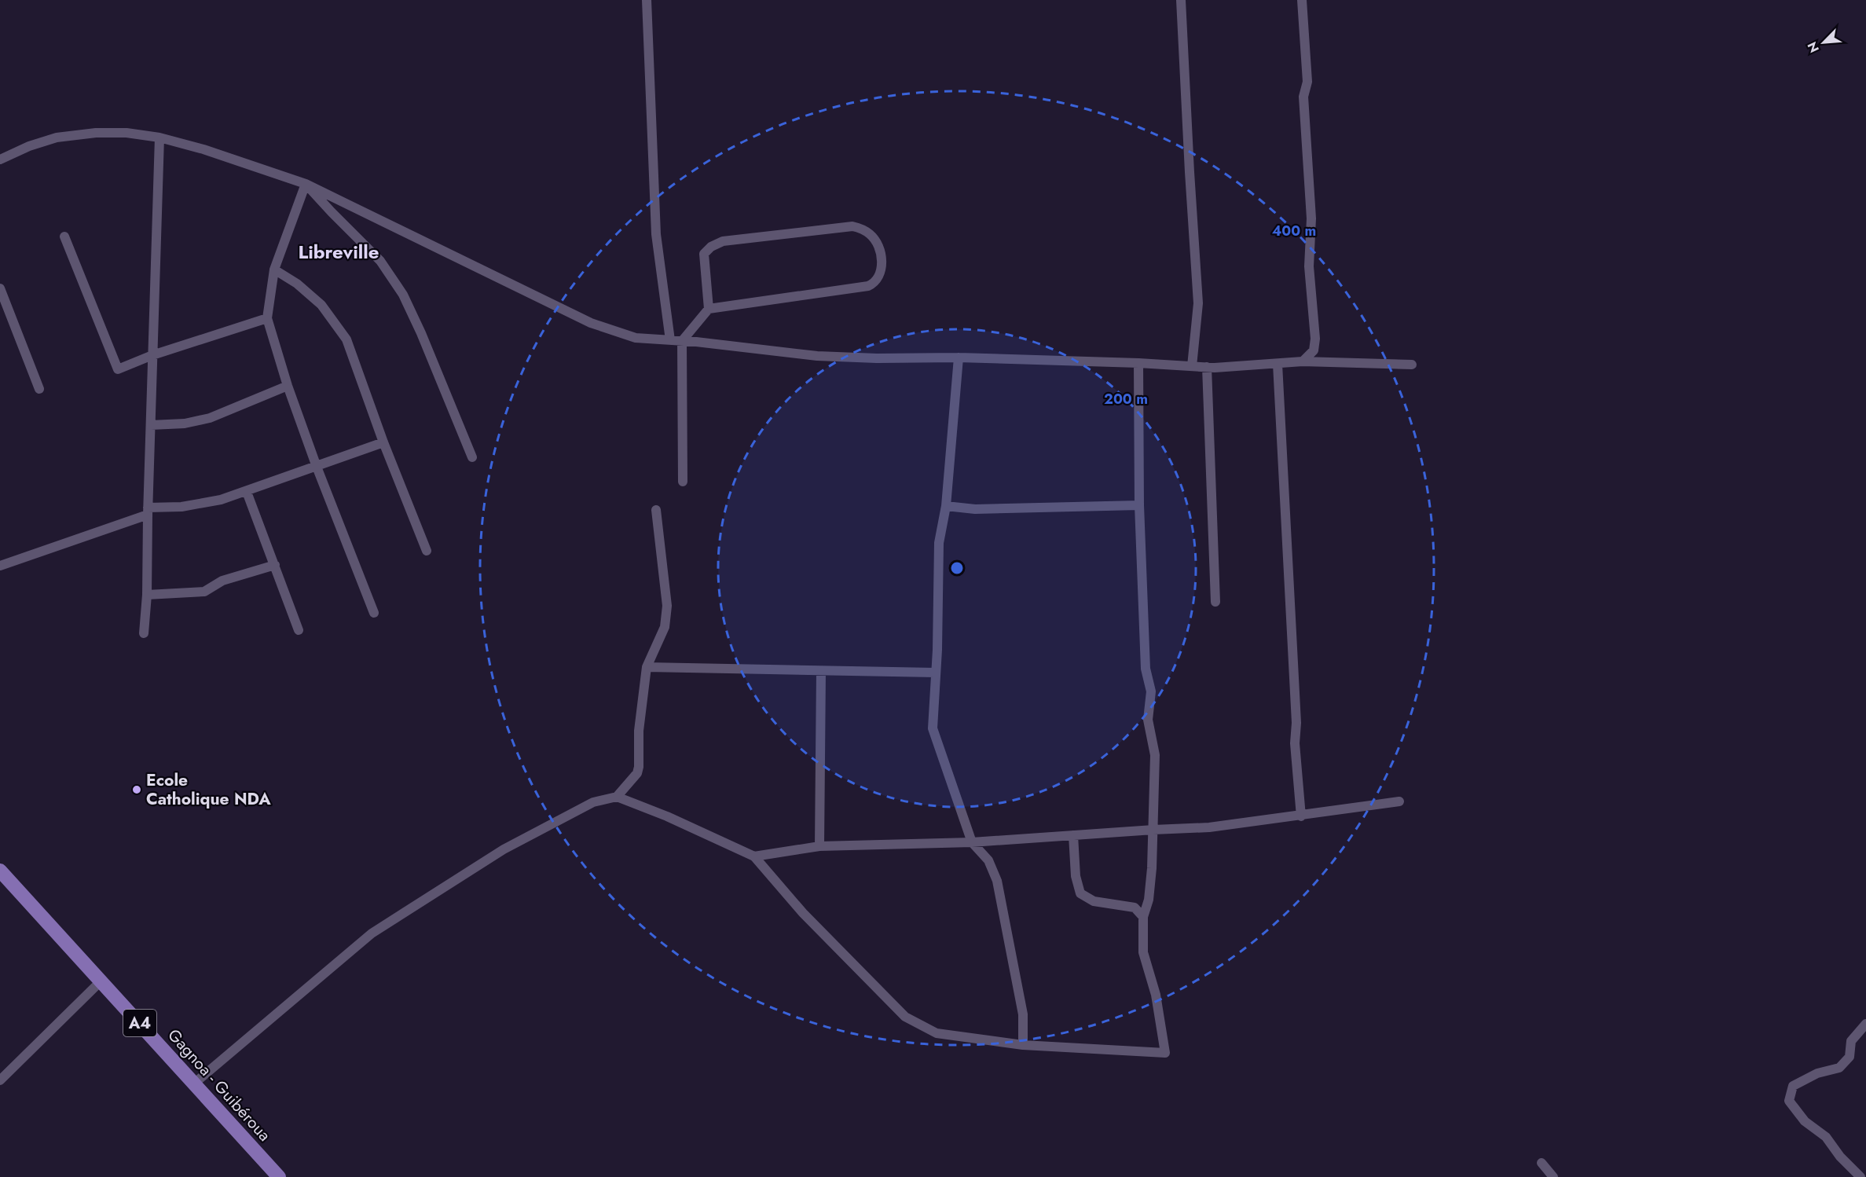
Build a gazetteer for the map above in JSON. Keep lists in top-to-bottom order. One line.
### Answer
{"streets":{"main road":["A4","Gagnoa - Guibéroua"]},"districts":["Libreville"],"places":["Ecole Catholique NDA"],"north":"bottom left","rings":["400 m","200 m"]}
